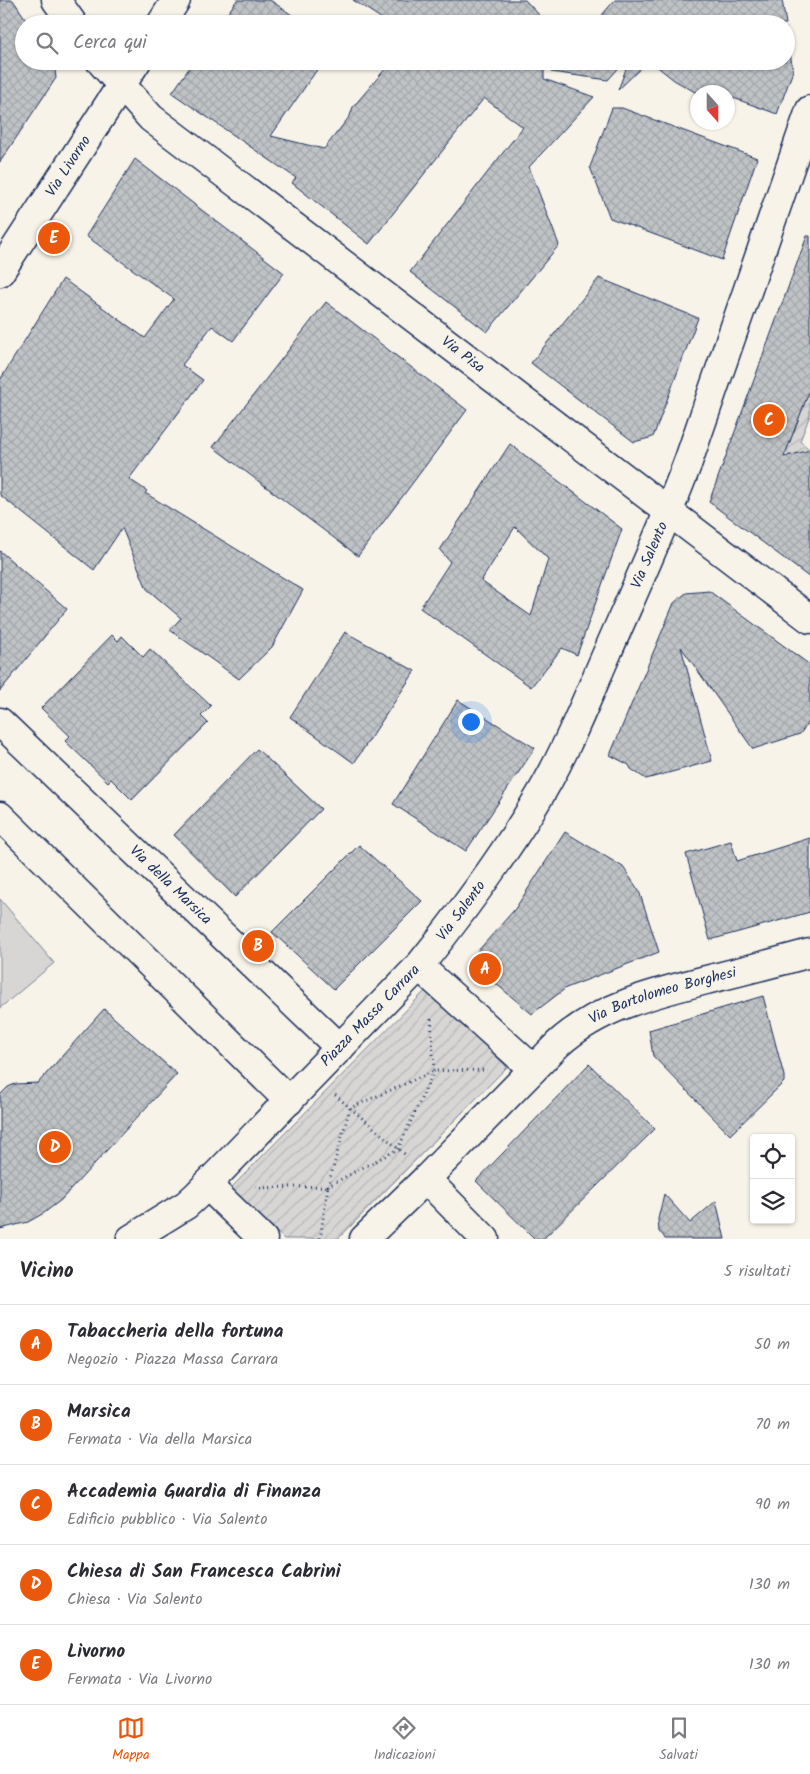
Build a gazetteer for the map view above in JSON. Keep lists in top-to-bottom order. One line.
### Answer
{"streets":{"street":["Via Livorno","Via Pisa","Via Salento","Via della Marsica","Via Bartolomeo Borghesi","Piazza Massa Carrara"]},"crossings":[["Via Livorno","Via Pisa"],["Via Pisa","Via Salento"],["Via Salento","Piazza Massa Carrara"],["Via della Marsica","Piazza Massa Carrara"],["Via Bartolomeo Borghesi","Piazza Massa Carrara"]],"north":"bottom","page":{"search":"Cerca qui","pins":["E","C","B","A","D"],"heading":["Vicino","5 risultati"],"list":[{"mark":"A","name":"Tabaccheria della fortuna","note":"Negozio · Piazza Massa Carrara","value":"50 m"},{"mark":"B","name":"Marsica","note":"Fermata · Via della Marsica","value":"70 m"},{"mark":"C","name":"Accademia Guardia di Finanza","note":"Edificio pubblico · Via Salento","value":"90 m"},{"mark":"D","name":"Chiesa di San Francesca Cabrini","note":"Chiesa · Via Salento","value":"130 m"},{"mark":"E","name":"Livorno","note":"Fermata · Via Livorno","value":"130 m"}],"nav":["Mappa","Indicazioni","Salvati"]}}
